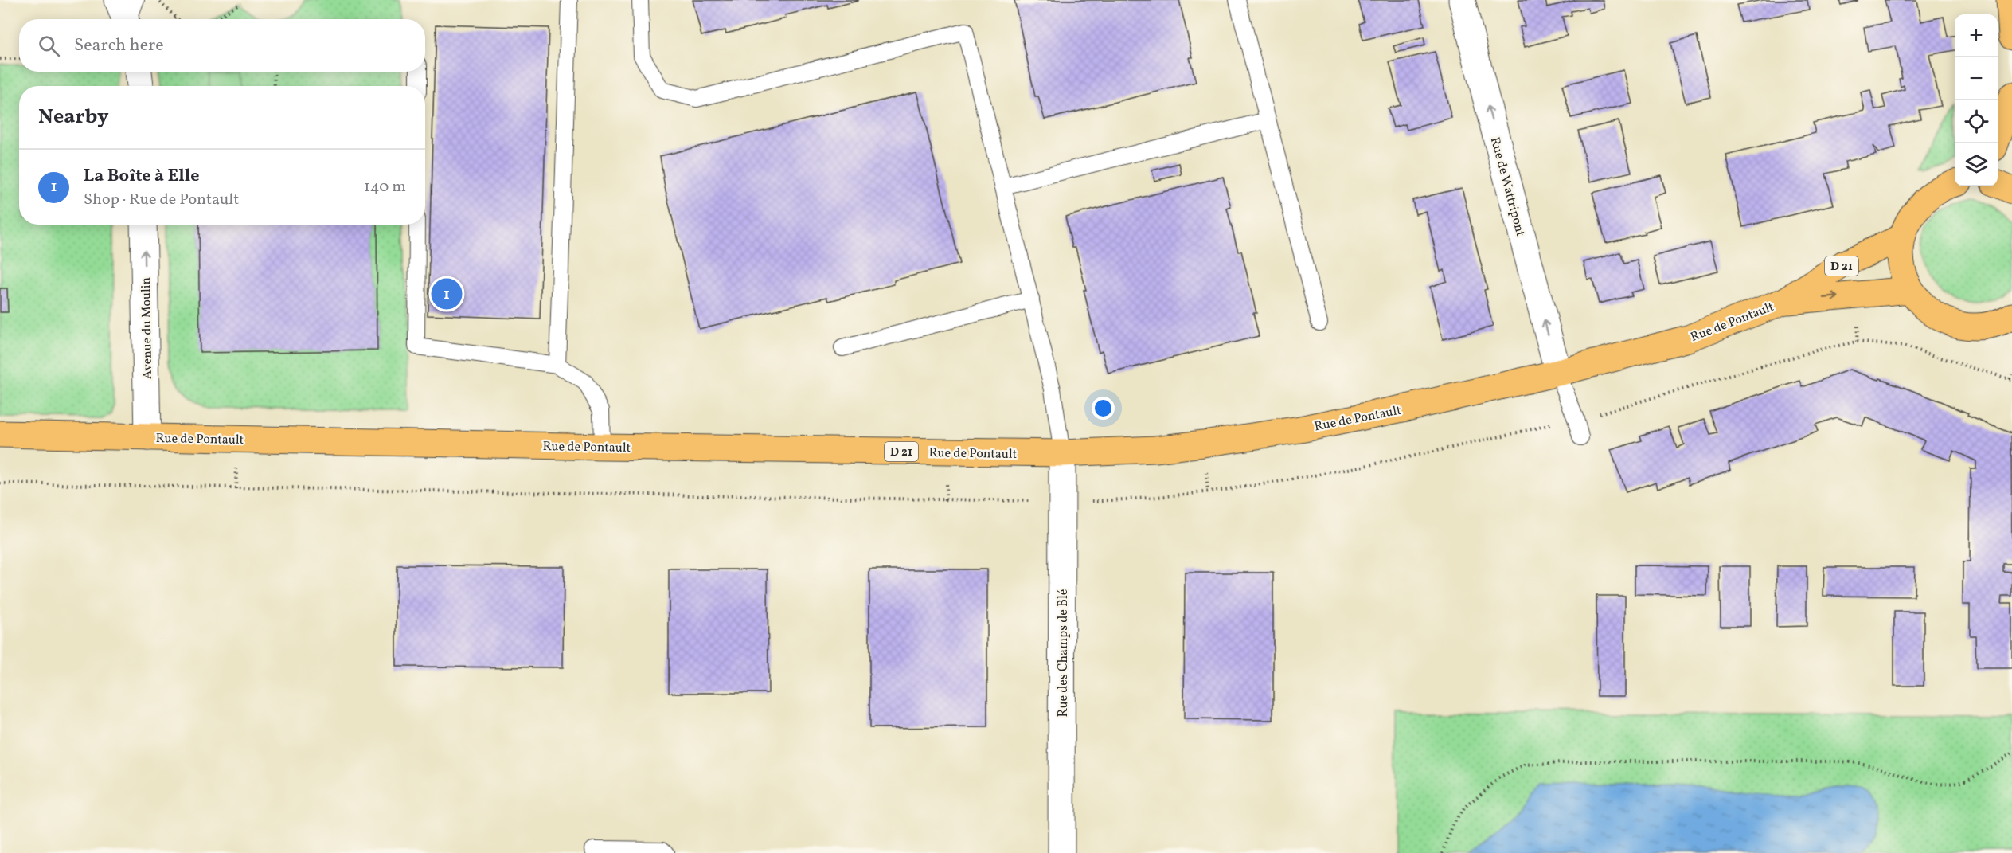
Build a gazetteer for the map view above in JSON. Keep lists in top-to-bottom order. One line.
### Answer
{"streets":{"main road":["D 21","Rue de Pontault"],"street":["Rue de Wattripont","Avenue du Moulin","Rue des Champs de Blé"]},"crossings":[["Rue de Wattripont","Rue de Pontault"],["Rue de Pontault","Avenue du Moulin"],["Rue de Pontault","Rue des Champs de Blé"]],"one_way":["Rue de Wattripont","Avenue du Moulin"],"page":{"map_buttons":["+","−"],"search":"Search here","heading":"Nearby","list":[{"mark":"1","name":"La Boîte à Elle","note":"Shop · Rue de Pontault","value":"140 m"}],"pins":"1"}}
